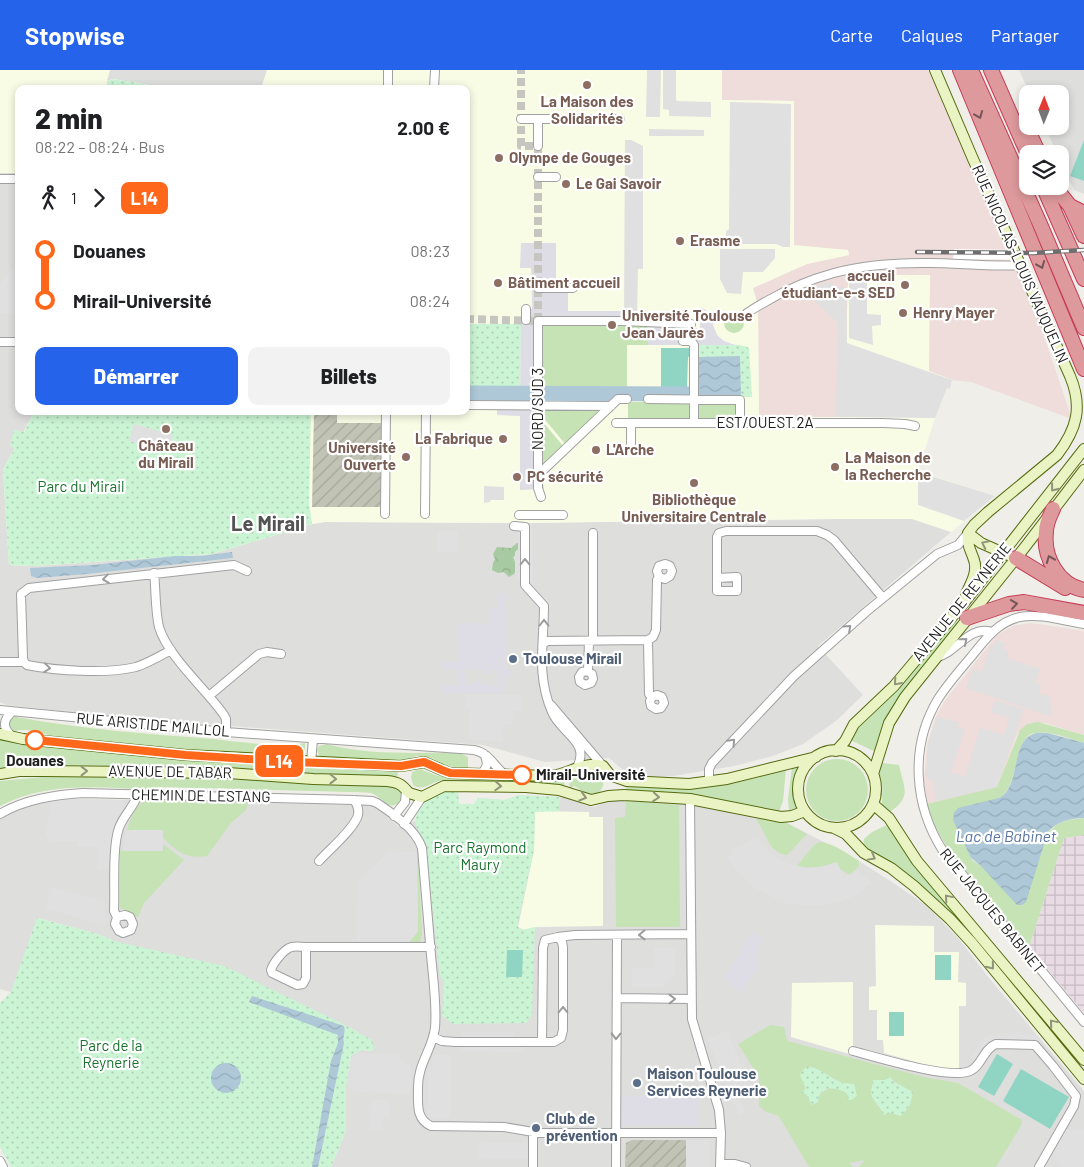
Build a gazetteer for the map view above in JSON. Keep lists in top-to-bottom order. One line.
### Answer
{"streets":{"main road":["RUE NICOLAS-LOUIS VAUQUELIN","AVENUE DE REYNERIE","AVENUE DE TABAR"],"street":["NORD/SUD 3","EST/OUEST 2A","RUE ARISTIDE MAILLOL","CHEMIN DE LESTANG","RUE JACQUES BABINET"]},"crossings":[["AVENUE DE REYNERIE","RUE JACQUES BABINET"]],"districts":["Le Mirail"],"water":["Lac de Babinet"],"parks":["Parc du Mirail","Parc Raymond Maury","Parc de la Reynerie"],"places":["La Maison des Solidarités","Olympe de Gouges","Le Gai Savoir","Erasme","Bâtiment accueil","accueil étudiant-e-s SED","Henry Mayer","Université Toulouse Jean Jaurès","Château du Mirail","La Fabrique","L'Arche","Université Ouverte","La Maison de la Recherche","PC sécurité","Bibliothèque Universitaire Centrale","Toulouse Mirail","Douanes","Mirail-Université","Maison Toulouse Services Reynerie","Club de prévention"],"lines":["bus line L14"],"north":"top","page":{"header":"Stopwise","nav":["Carte","Calques","Partager"],"on_map":"L14","heading":["2 min","08:22 – 08:24 · Bus","2.00 €"],"legs":["1","L14"],"list":[{"name":"Douanes","value":"08:23"},{"name":"Mirail-Université","value":"08:24"}],"buttons":["Démarrer","Billets"]}}
